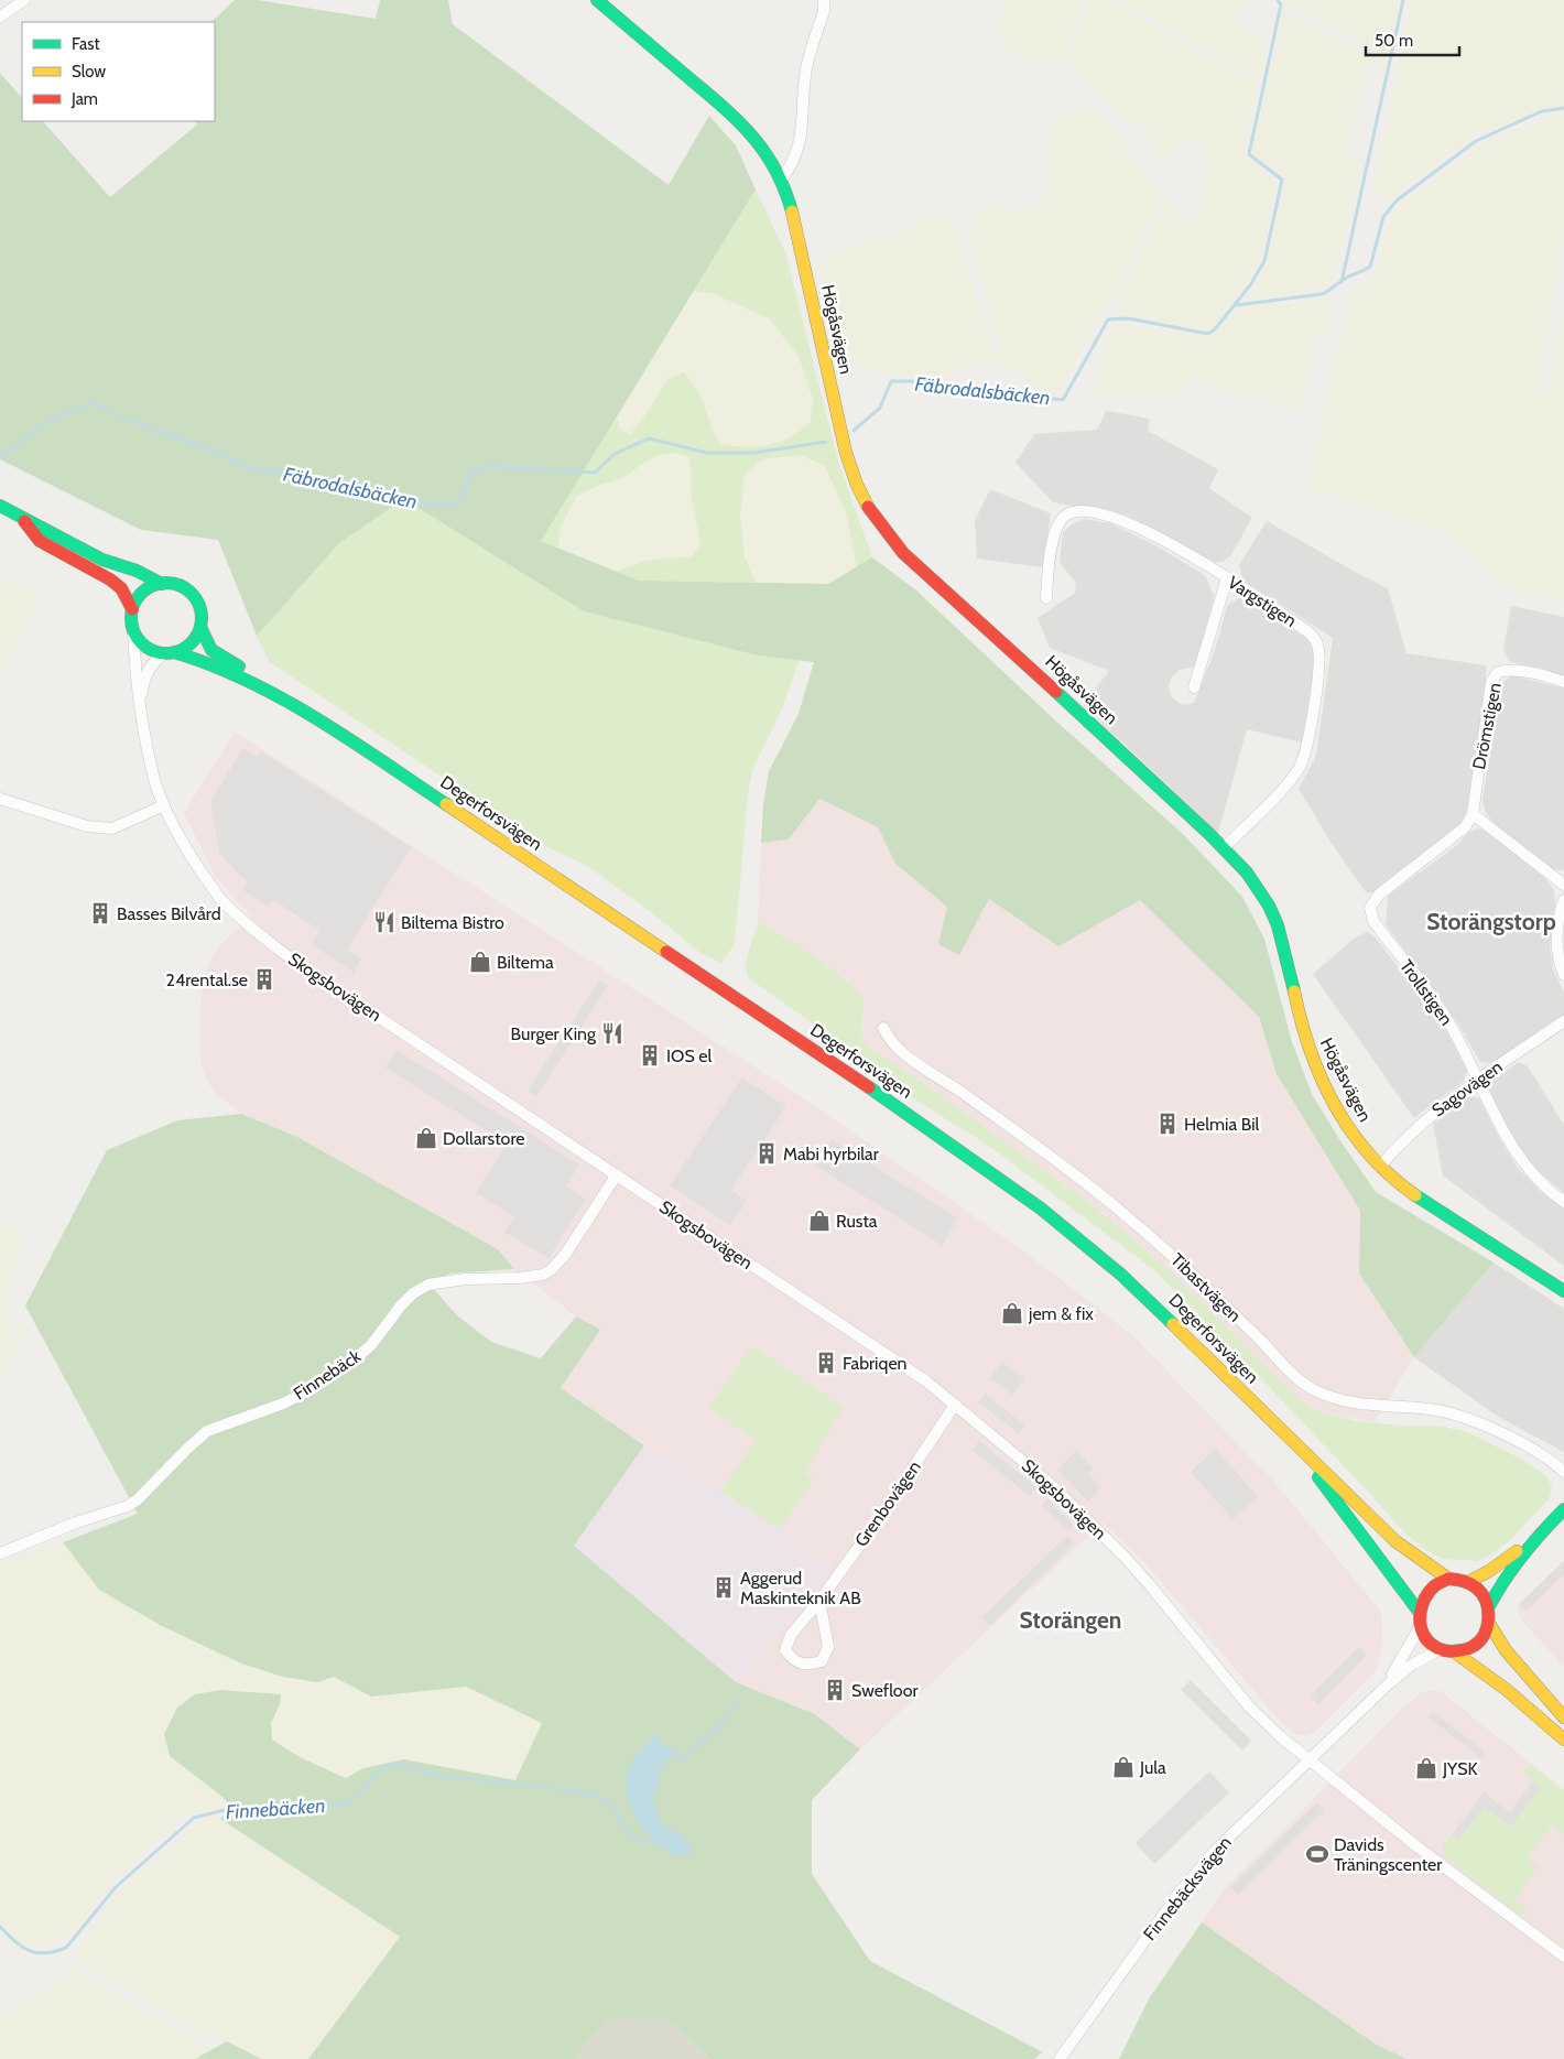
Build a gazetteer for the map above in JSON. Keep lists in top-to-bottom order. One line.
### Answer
{"streets":{"main road":["Högåsvägen","Degerforsvägen"],"street":["Vargstigen","Drömstigen","Skogsbovägen","Trollstigen","Sagovägen","Tibastvägen","Finnebäck","Grenbovägen","Finnebäcksvägen"]},"crossings":[["Högåsvägen","Vargstigen"],["Högåsvägen","Sagovägen"],["Drömstigen","Trollstigen"],["Degerforsvägen","Skogsbovägen"],["Degerforsvägen","Finnebäcksvägen"],["Skogsbovägen","Finnebäck"],["Skogsbovägen","Grenbovägen"],["Skogsbovägen","Finnebäcksvägen"],["Trollstigen","Sagovägen"]],"districts":["Storängstorp","Storängen"],"water":["Fäbrodalsbäcken","Finnebäcken"],"places":{"building":["Basses Bilvård","24rental.se","IOS el","Helmia Bil","Mabi hyrbilar","Fabriqen","Aggerud Maskinteknik AB","Swefloor"],"restaurant":["Biltema Bistro","Burger King"],"shop":["Biltema","Dollarstore","Rusta","jem & fix","Jula","JYSK"],"sports":["Davids Träningscenter"]},"legend":["Fast","Slow","Jam"],"scale_bar":"50 m"}
